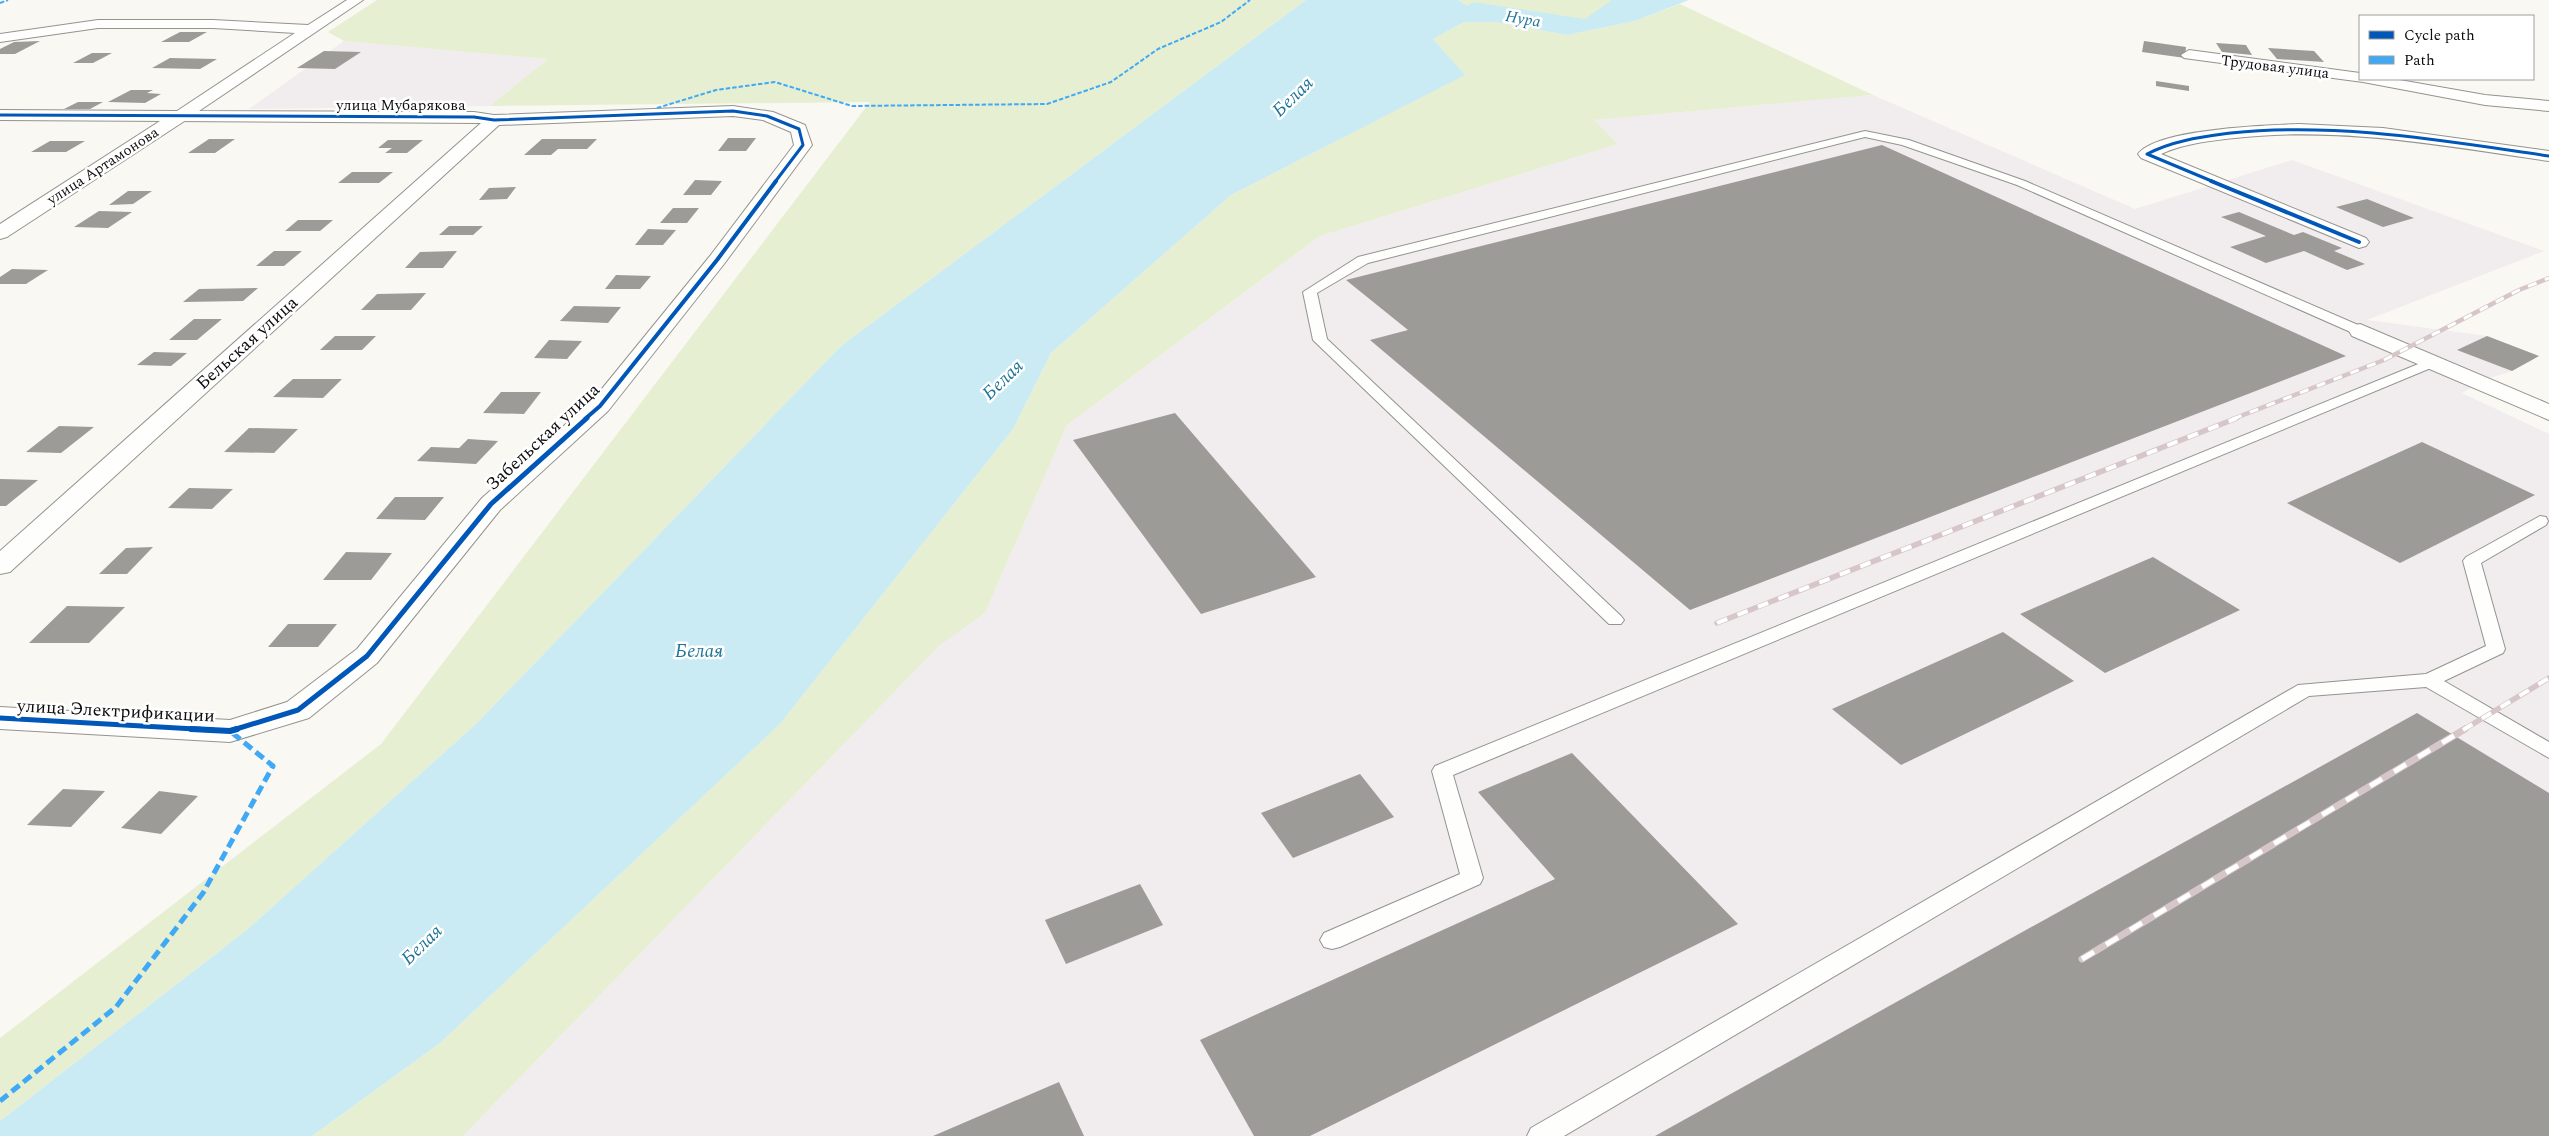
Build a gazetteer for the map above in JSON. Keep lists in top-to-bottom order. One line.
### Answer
{"streets":{"street":["Трудовая улица","улица Мубарякова","улица Артамонова","Бельская улица","Забельская улица","улица Электрификации"]},"crossings":[["улица Мубарякова","улица Артамонова"],["улица Мубарякова","Бельская улица"],["улица Мубарякова","Забельская улица"],["Забельская улица","улица Электрификации"]],"water":["Нура","Белая"],"legend":["Cycle path","Path"]}
